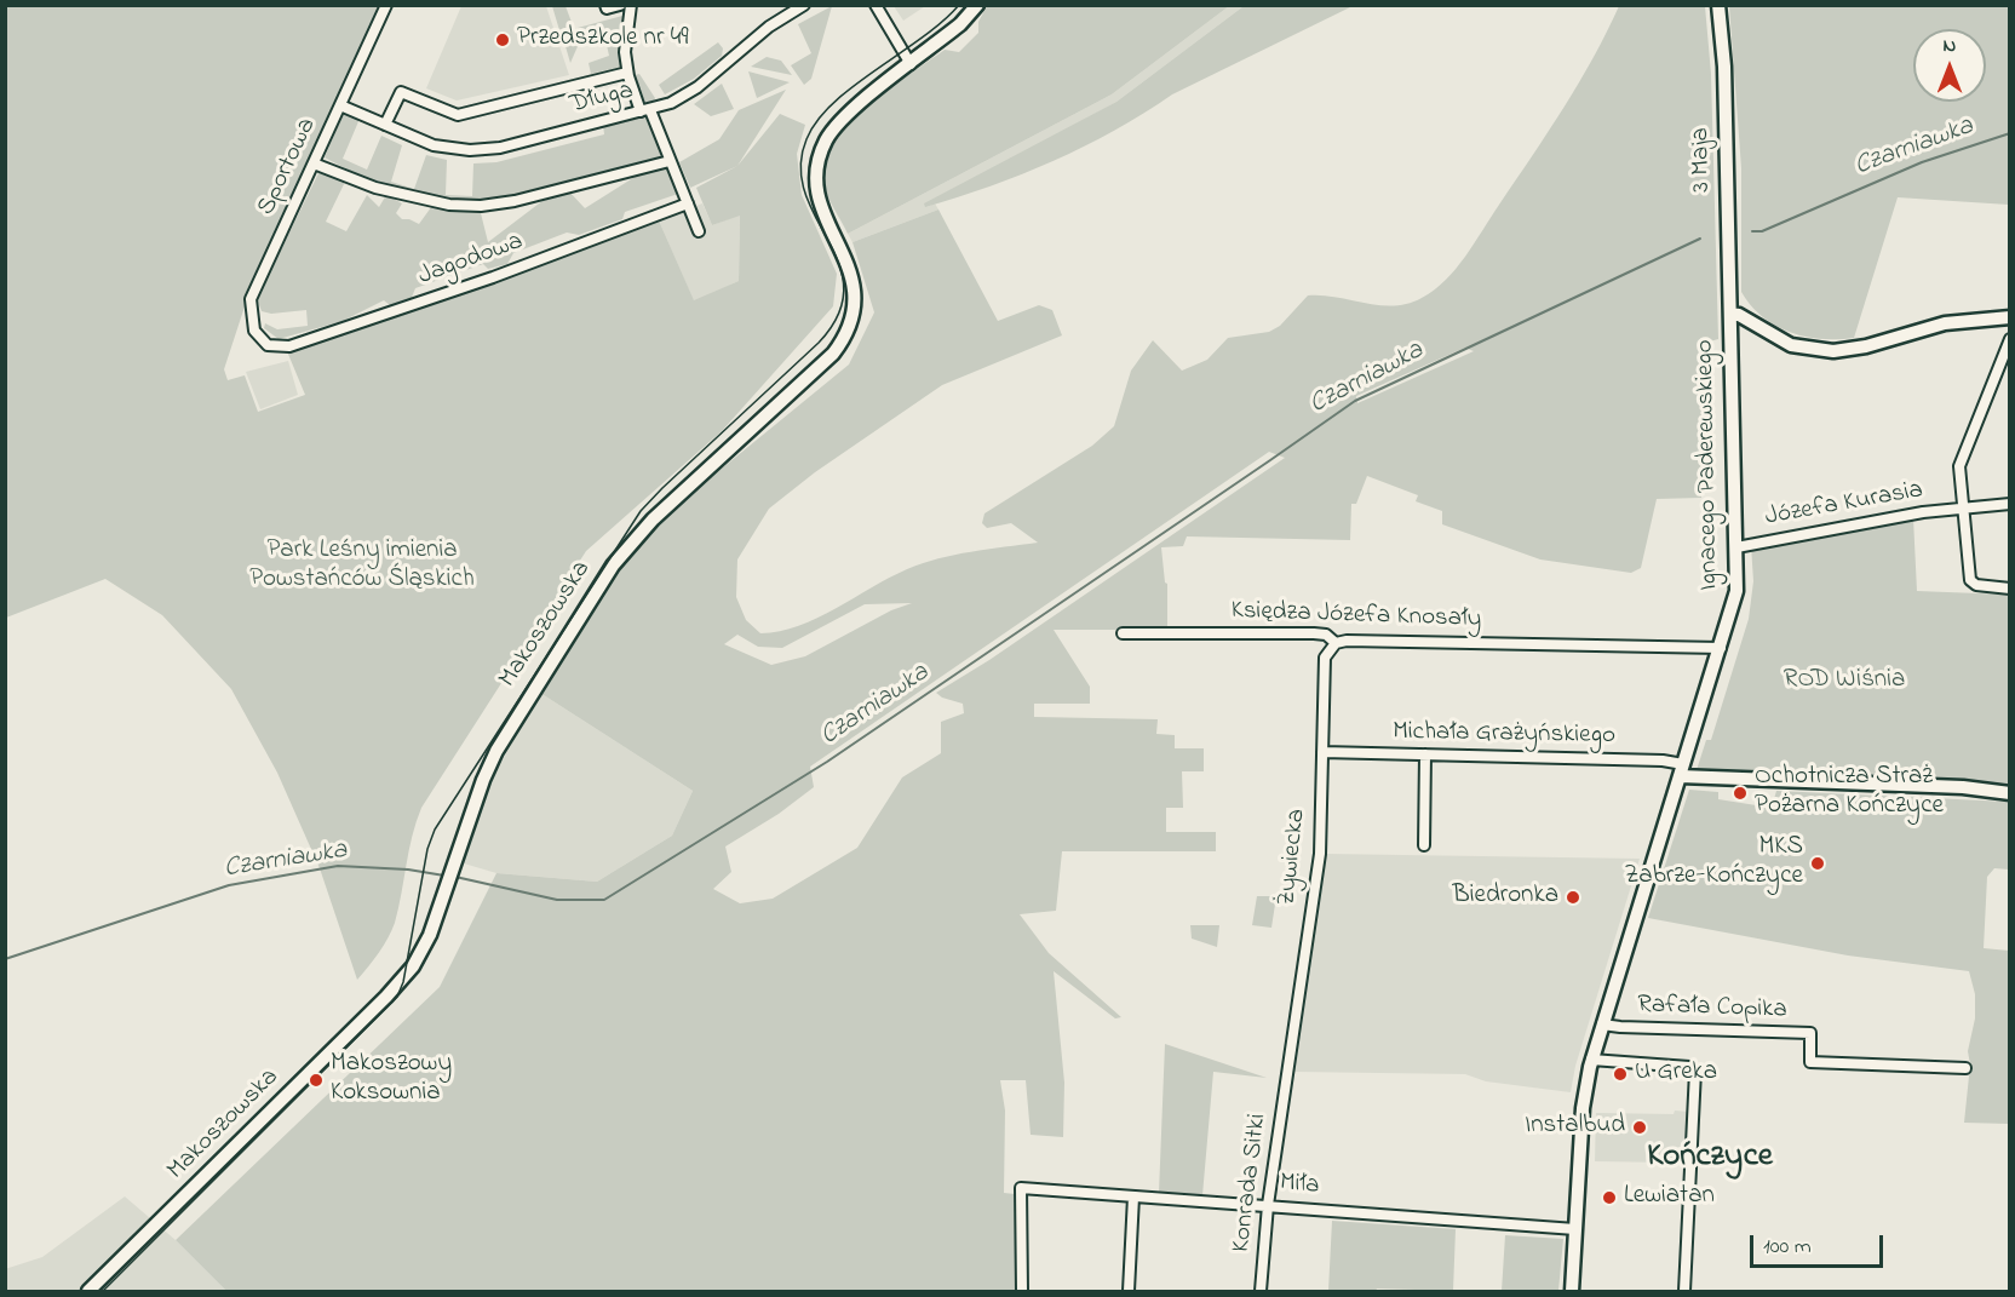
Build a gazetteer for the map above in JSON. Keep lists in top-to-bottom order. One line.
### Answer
{"streets":{"main road":["3 Maja","Ignacego Paderewskiego","Makoszowska"],"street":["Długa","Sportowa","Jagodowa","Józefa Kurasia","Księdza Józefa Knosały","Michała Grażyńskiego","Żywiecka","Rafała Copika","Konrada Sitki","Miła"]},"crossings":[["Długa","Sportowa"],["3 Maja","Ignacego Paderewskiego"],["Sportowa","Jagodowa"],["Ignacego Paderewskiego","Józefa Kurasia"],["Ignacego Paderewskiego","Księdza Józefa Knosały"],["Ignacego Paderewskiego","Michała Grażyńskiego"],["Ignacego Paderewskiego","Rafała Copika"],["Ignacego Paderewskiego","Miła"],["Księdza Józefa Knosały","Żywiecka"],["Michała Grażyńskiego","Żywiecka"],["Żywiecka","Konrada Sitki"],["Konrada Sitki","Miła"]],"districts":["Kończyce"],"water":["Czarniawka"],"parks":["Park Leśny imienia Powstańców Śląskich","ROD Wiśnia"],"places":["Przedszkole nr 49","Ochotnicza Straż Pożarna Kończyce","MKS Zabrze-Kończyce","Biedronka","U Greka","Makoszowy Koksownia","Instalbud","Lewiatan"],"scale_bar":"100 m","north":"top"}
